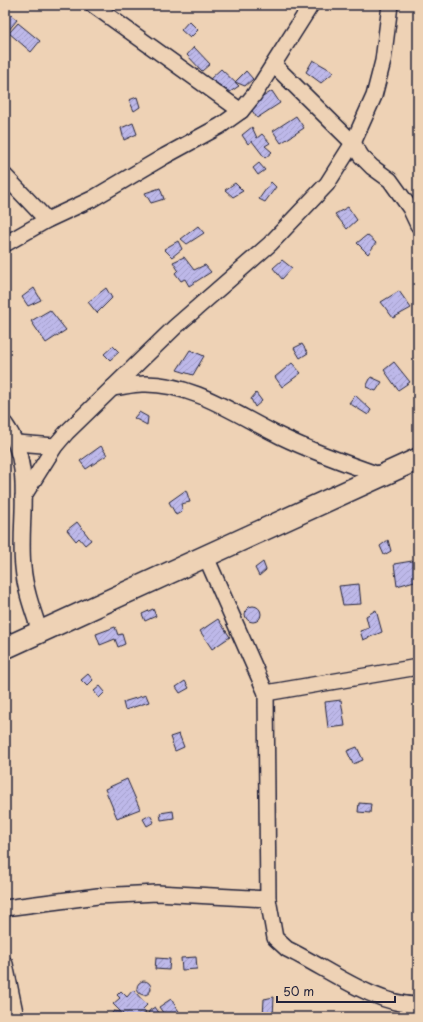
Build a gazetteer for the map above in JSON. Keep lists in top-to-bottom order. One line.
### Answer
{"scale_bar":"50 m"}
